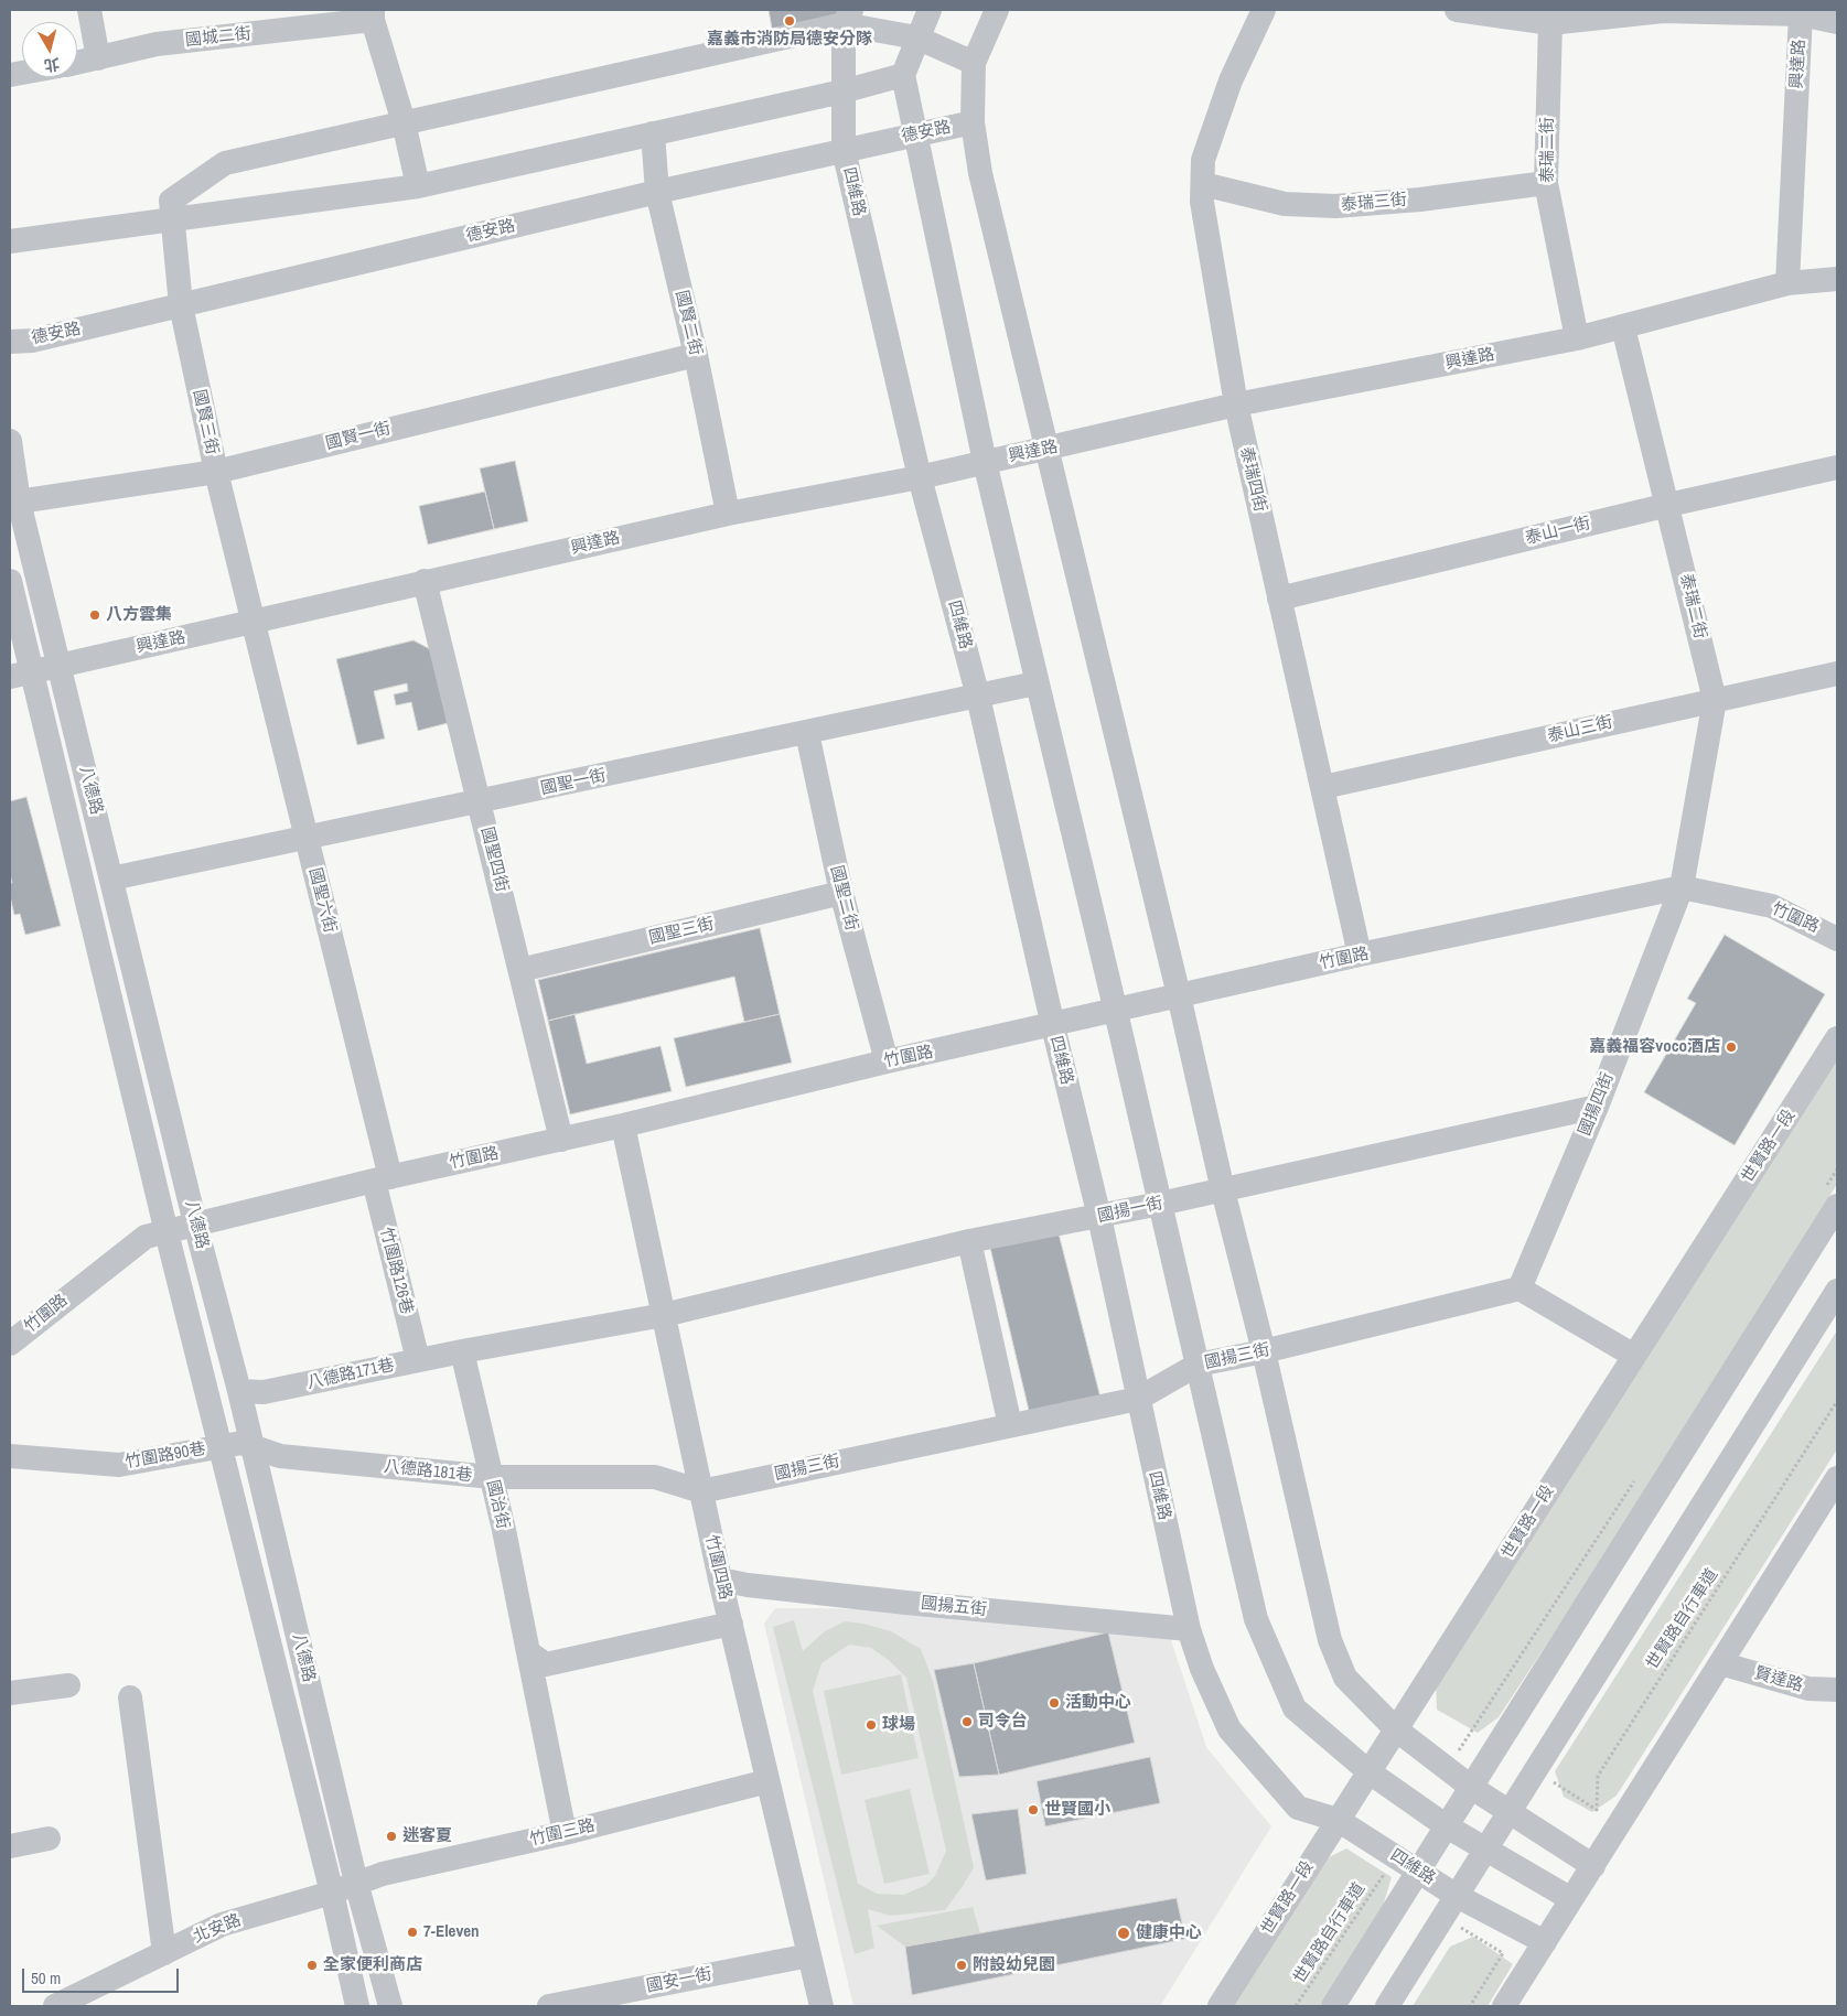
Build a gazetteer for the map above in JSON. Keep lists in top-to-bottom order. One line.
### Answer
{"streets":{"street":["國城二街","興達路","德安路","泰瑞二街","四維路","泰瑞三街","國賢二街","國賢三街","國賢一街","泰瑞四街","泰山一街","泰山三街","國聖一街","八德路","國聖四街","國聖二街","國聖六街","竹圍路","國聖三街","國揚四街","世賢路一段","國揚一街","竹圍路126巷","國揚三街","八德路171巷","竹圍路90巷","八德路181巷","國治街","竹圍四路","國揚五街","賢達路","竹圍三路","北安路","國安一街"],"path":["世賢路自行車道"]},"crossings":[["興達路","泰瑞二街"],["興達路","四維路"],["興達路","國賢二街"],["興達路","國賢三街"],["興達路","泰瑞四街"],["興達路","八德路"],["興達路","國聖四街"],["興達路","國聖六街"],["德安路","四維路"],["德安路","國賢二街"],["德安路","國賢三街"],["泰瑞二街","泰瑞三街"],["泰瑞二街","泰山一街"],["泰瑞二街","泰山三街"],["泰瑞二街","竹圍路"],["泰瑞二街","國揚四街"],["四維路","國聖一街"],["四維路","竹圍路"],["四維路","世賢路一段"],["四維路","國揚一街"],["四維路","國揚三街"],["四維路","國揚五街"],["泰瑞三街","泰瑞四街"],["國賢二街","國賢一街"],["國賢三街","國賢一街"],["國賢三街","國聖六街"],["國賢一街","八德路"],["泰瑞四街","泰山一街"],["泰瑞四街","泰山三街"],["泰瑞四街","竹圍路"],["國聖一街","八德路"],["國聖一街","國聖四街"],["國聖一街","國聖二街"],["國聖一街","國聖六街"],["八德路","竹圍路"],["八德路","八德路171巷"],["八德路","竹圍路90巷"],["八德路","八德路181巷"],["八德路","竹圍三路"],["八德路","北安路"],["國聖四街","竹圍路"],["國聖四街","國聖三街"],["國聖二街","竹圍路"],["國聖二街","國聖三街"],["國聖六街","竹圍路"],["國聖六街","竹圍路126巷"],["竹圍路","國揚四街"],["竹圍路","竹圍路126巷"],["竹圍路","竹圍四路"],["國揚四街","國揚一街"],["國揚四街","國揚三街"],["國揚一街","竹圍四路"],["竹圍路126巷","八德路171巷"],["國揚三街","八德路181巷"],["國揚三街","竹圍四路"],["八德路171巷","國治街"],["竹圍路90巷","八德路181巷"],["八德路181巷","國治街"],["八德路181巷","竹圍四路"],["國治街","竹圍三路"],["竹圍四路","國揚五街"],["竹圍四路","竹圍三路"],["竹圍四路","國安一街"],["竹圍三路","北安路"]],"places":["嘉義市消防局德安分隊","八方雲集","嘉義福容voco酒店","活動中心","司令台","球場","世賢國小","迷客夏","7-Eleven","健康中心","全家便利商店","附設幼兒園"],"scale_bar":"50 m","north":"bottom"}
